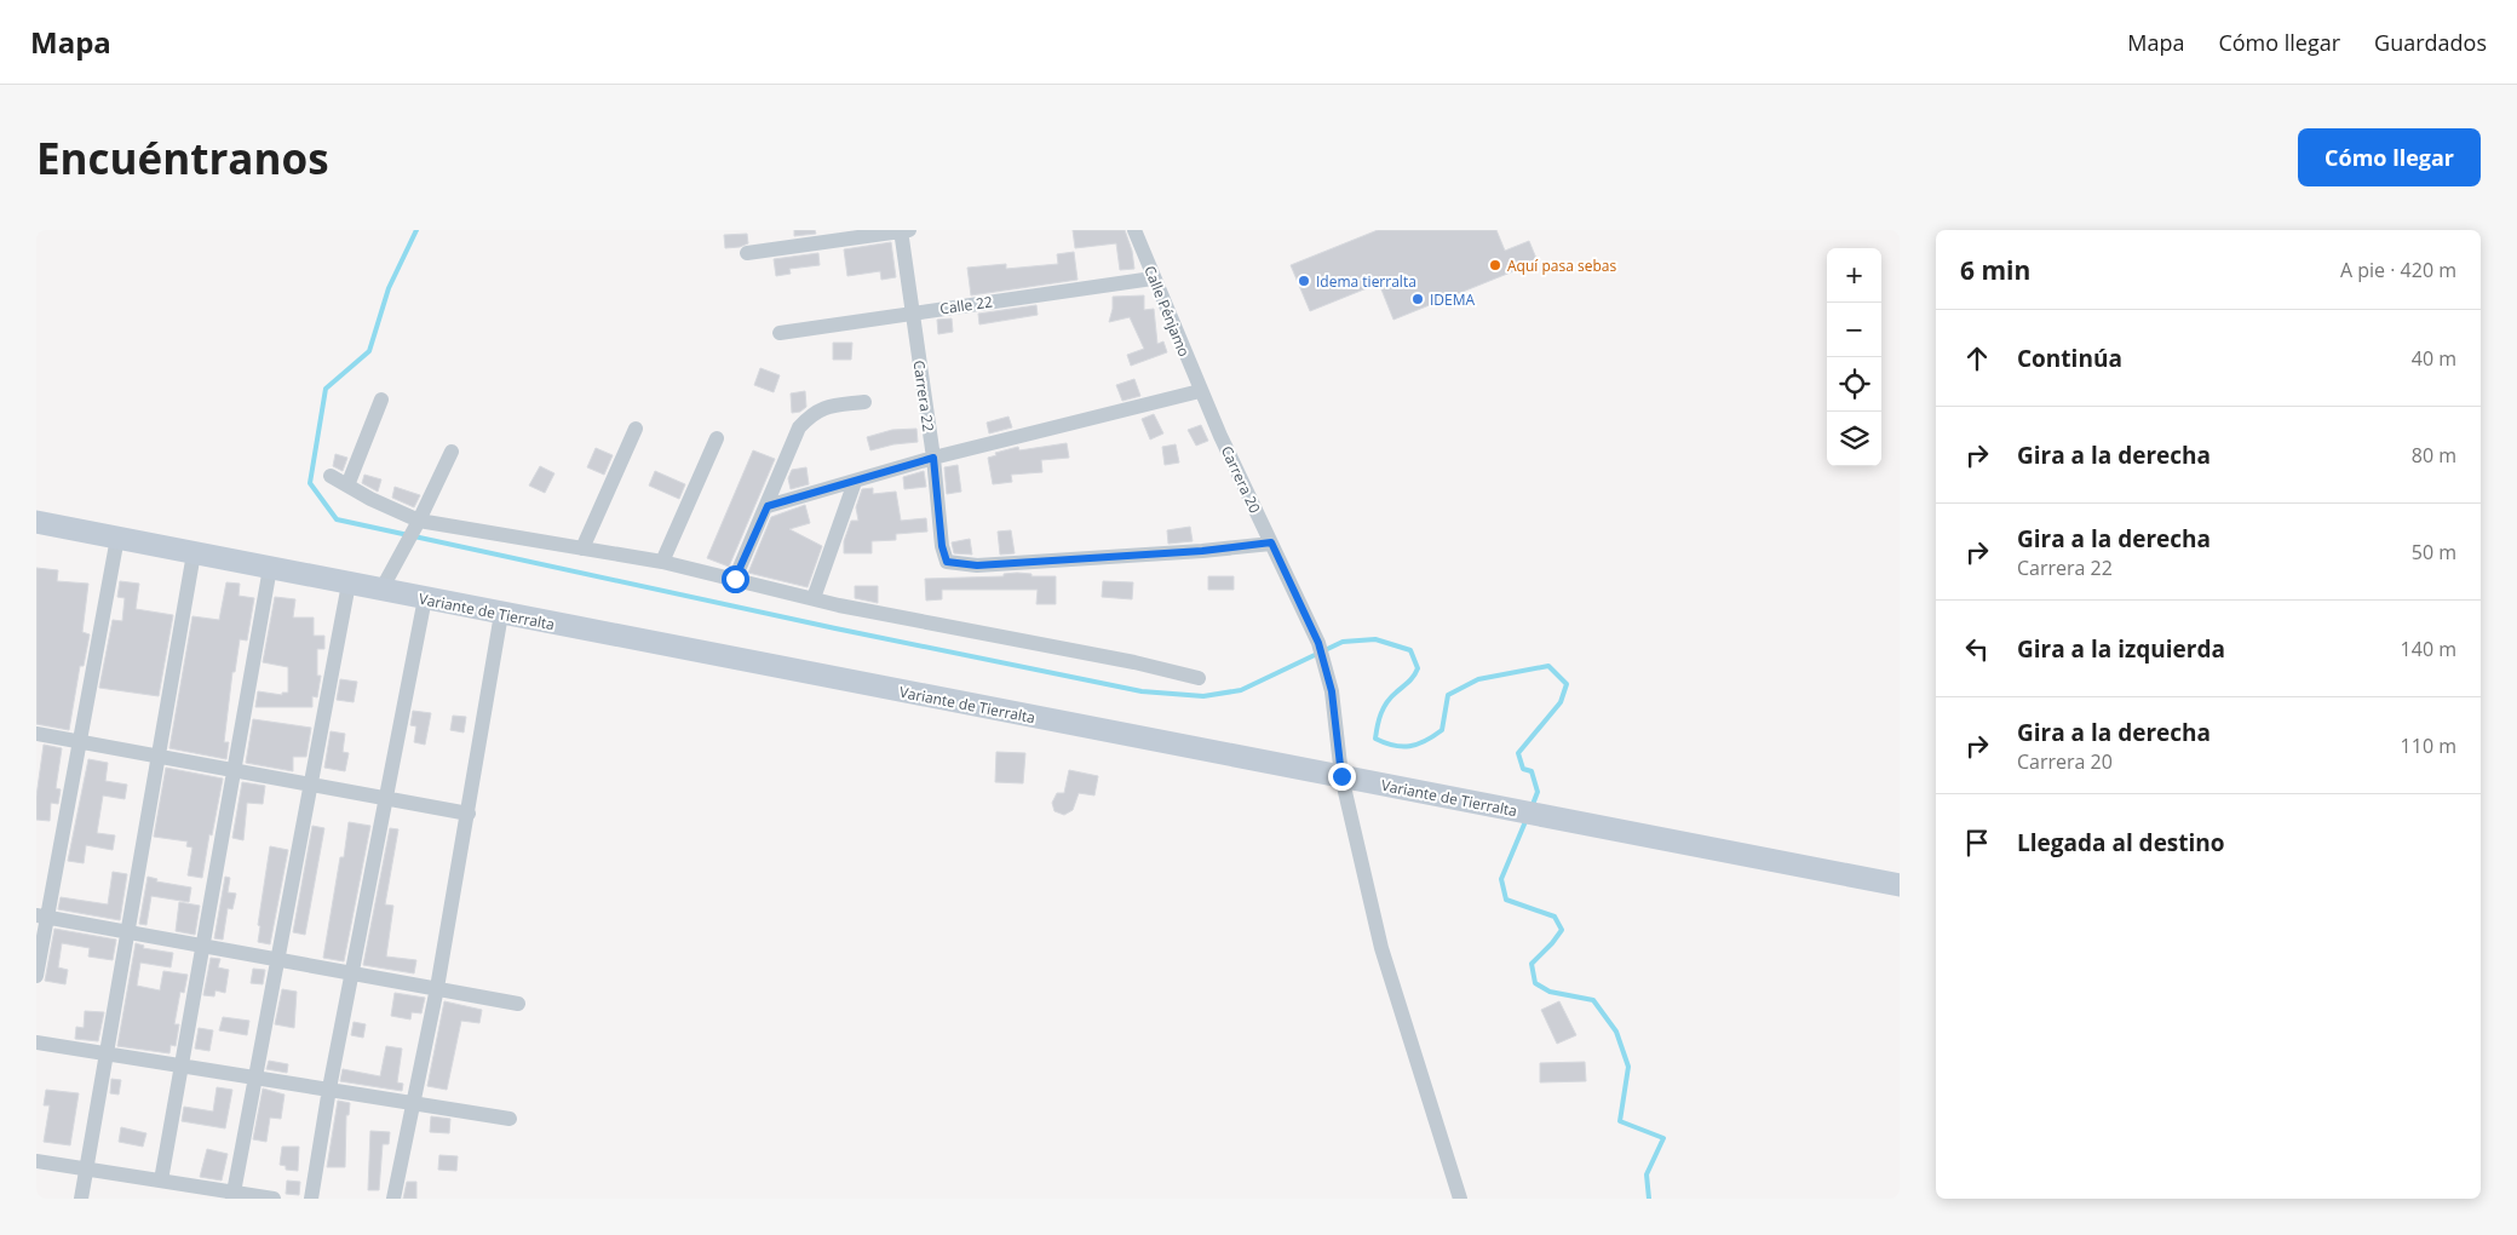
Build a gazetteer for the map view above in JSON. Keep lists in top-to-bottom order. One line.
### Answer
{"streets":{"main road":["Variante de Tierralta"],"street":["Calle 22","Calle Pénjamo","Carrera 22","Carrera 20"]},"crossings":[["Calle 22","Calle Pénjamo"],["Calle 22","Carrera 22"],["Calle Pénjamo","Carrera 20"],["Carrera 22","Carrera 20"],["Carrera 20","Variante de Tierralta"]],"places":["Aquí pasa sebas","Idema tierralta","IDEMA"],"page":{"header":"Mapa","nav":["Mapa","Cómo llegar","Guardados"],"buttons":"Cómo llegar","title":"Encuéntranos","heading":["6 min","A pie · 420 m"],"map_buttons":["+","−"],"list":[["Continúa","40 m"],["Gira a la derecha","80 m"],["Gira a la derecha","Carrera 22","50 m"],["Gira a la izquierda","140 m"],["Gira a la derecha","Carrera 20","110 m"],"Llegada al destino"]}}
